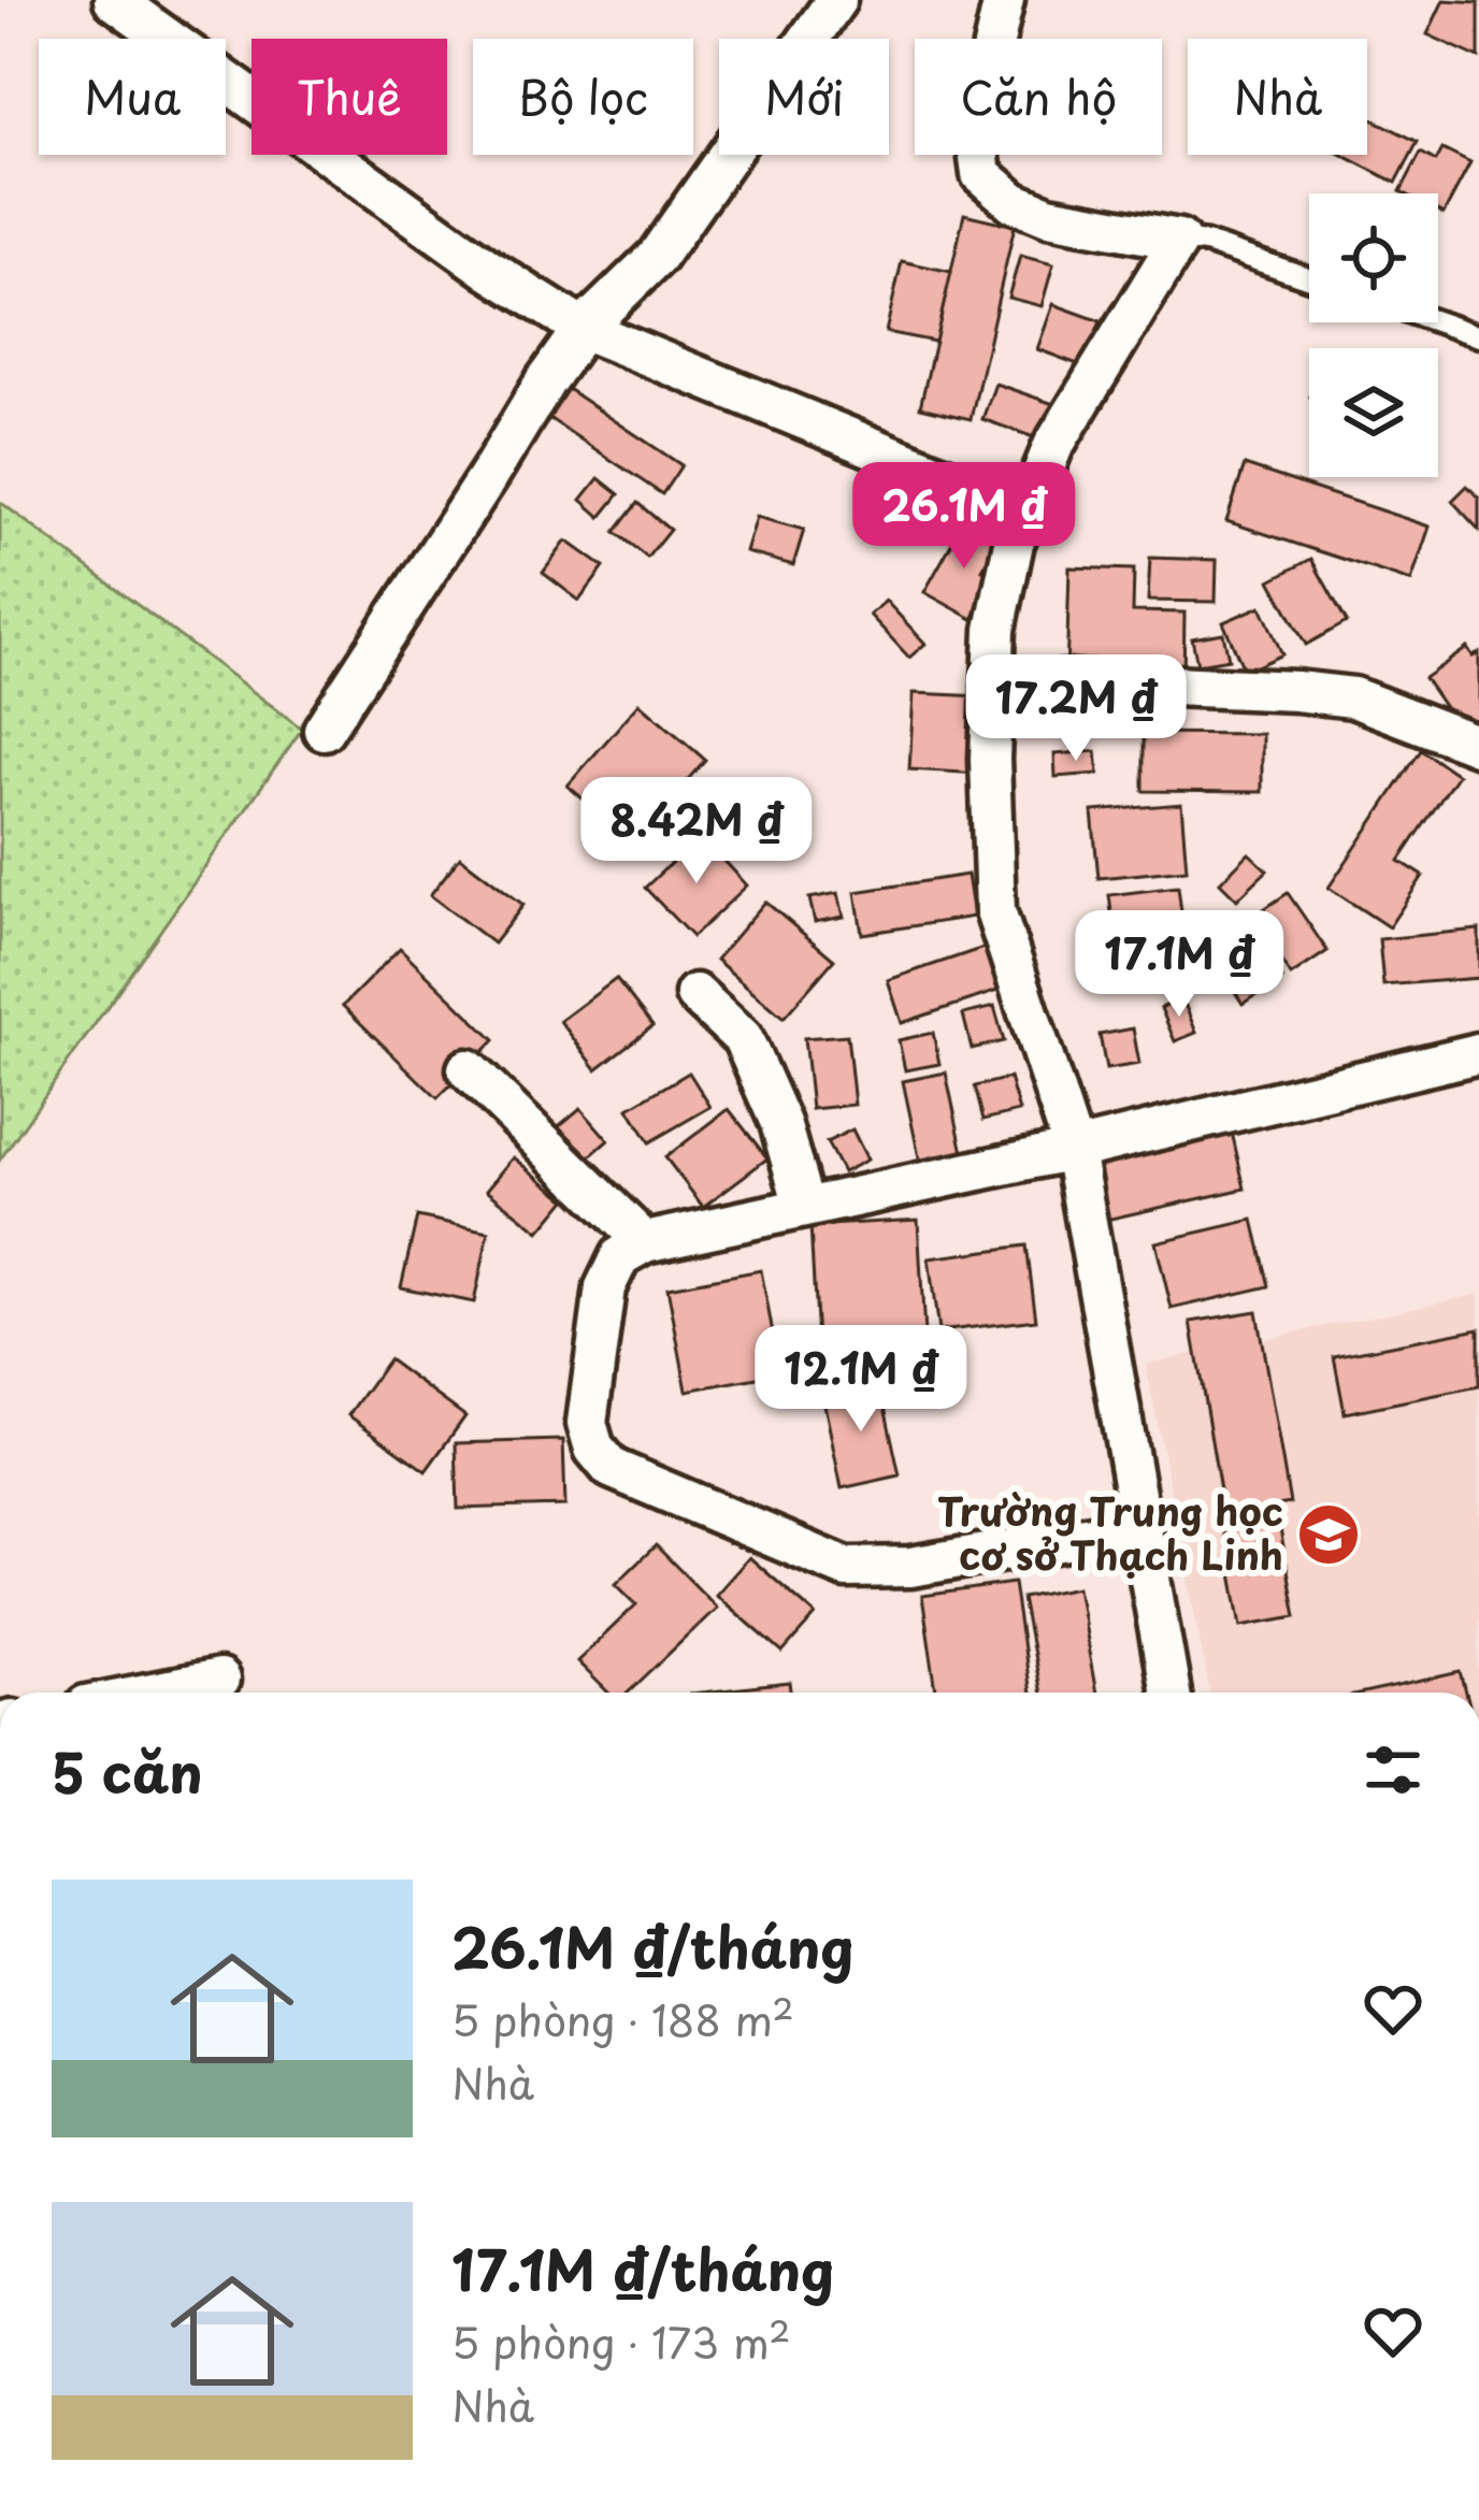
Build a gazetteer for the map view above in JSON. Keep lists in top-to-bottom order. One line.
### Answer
{"places":{"school or university":["Trường Trung học cơ sở Thạch Linh"]},"page":{"chip":["Mua","Thuê","Bộ lọc","Mới","Căn hộ","Nhà"],"price":["26.1M ₫","17.2M ₫","8.42M ₫","17.1M ₫","12.1M ₫"],"heading":"5 căn","list":[{"name":"26.1M ₫/tháng","note":"5 phòng · 188 m² · Nhà"},{"name":"17.1M ₫/tháng","note":"5 phòng · 173 m² · Nhà"}]}}
